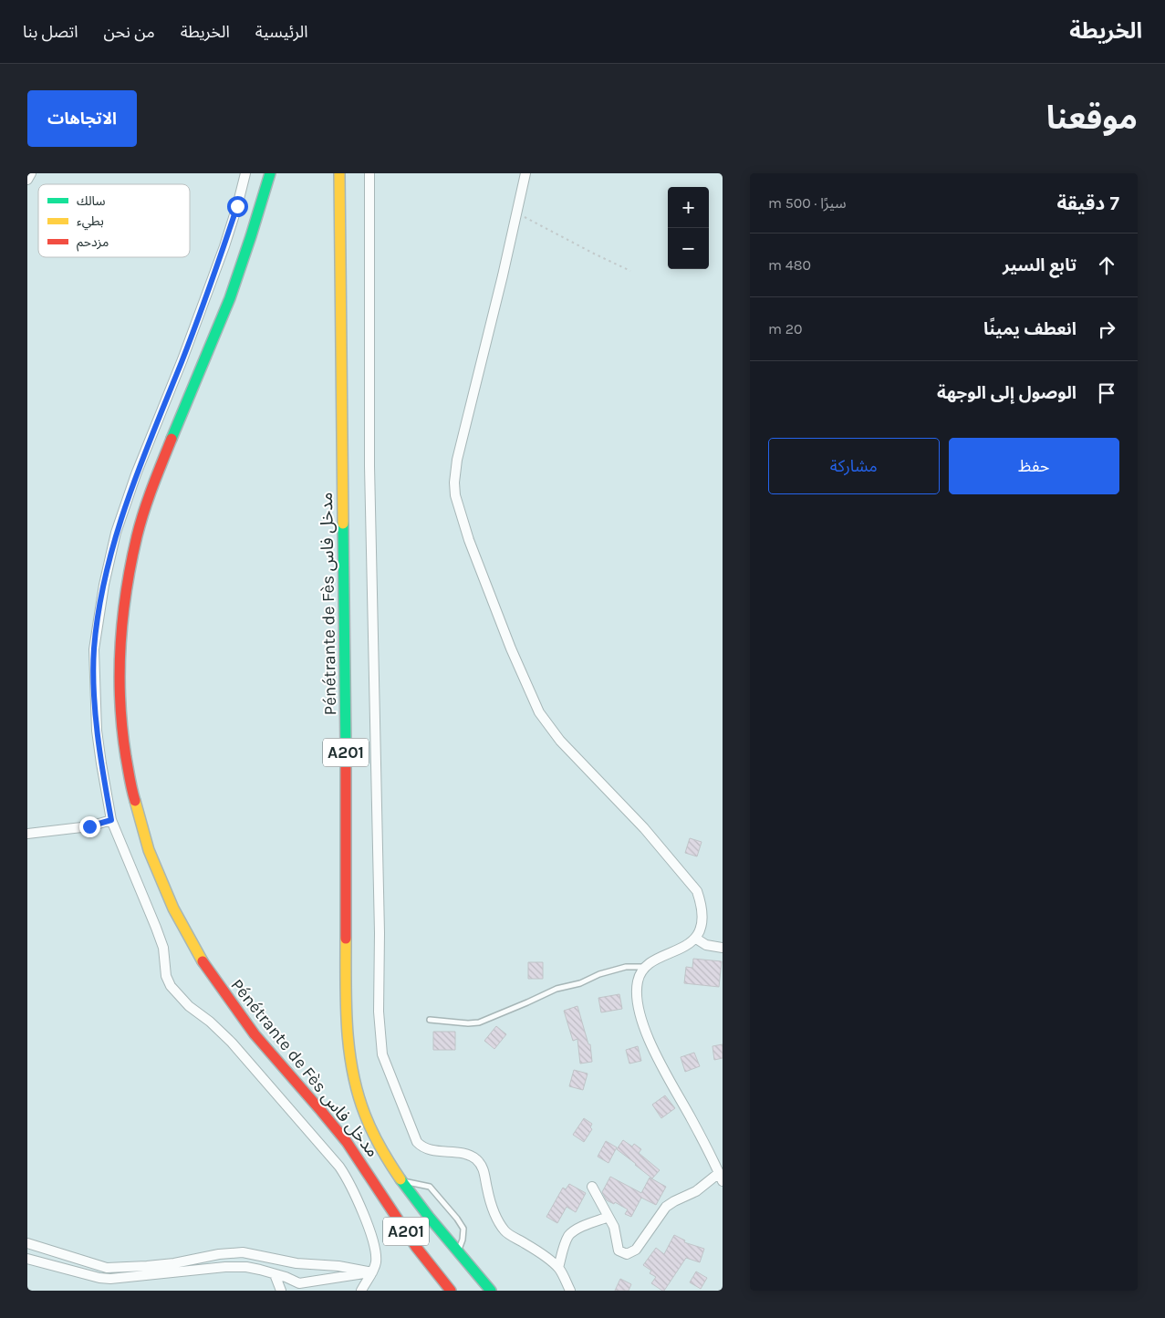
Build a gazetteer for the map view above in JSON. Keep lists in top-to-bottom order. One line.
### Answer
{"streets":{"highway":["Pénétrante de Fès مدخل فاس","A201"]},"legend":["سالك","بطيء","مزدحم"],"page":{"header":"الخريطة","nav":["الرئيسية","الخريطة","من نحن","اتصل بنا"],"title":"موقعنا","buttons":["الاتجاهات",["حفظ","مشاركة"]],"heading":["7 دقيقة","سيرًا · 500 m"],"map_buttons":["+","−"],"list":[["تابع السير","480 m"],["انعطف يمينًا","20 m"],"الوصول إلى الوجهة"]}}
